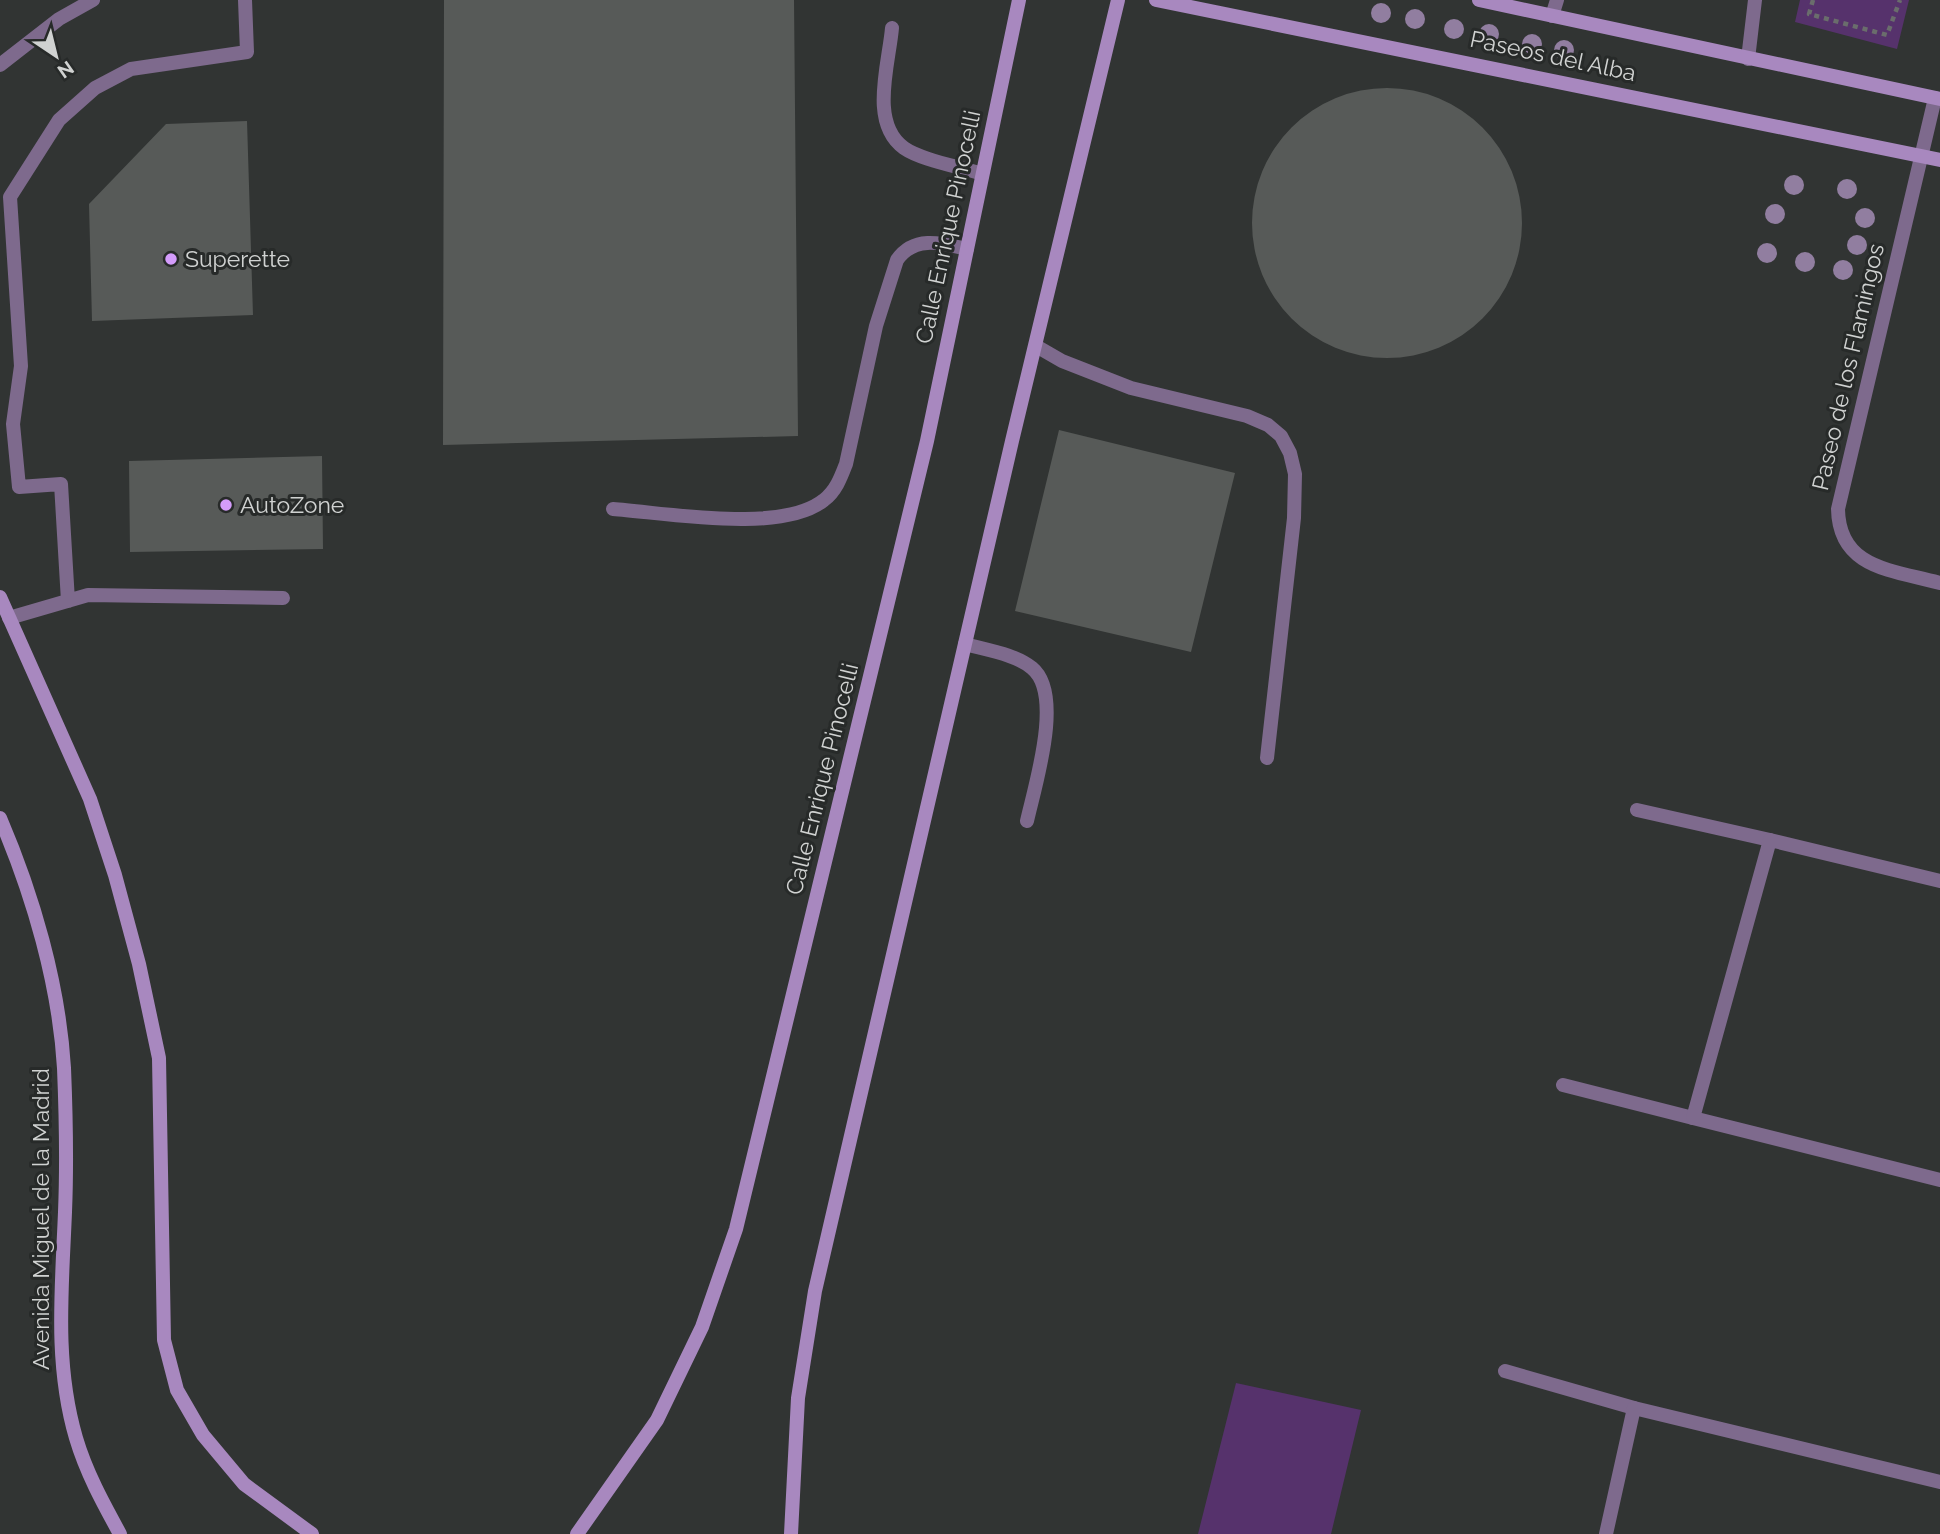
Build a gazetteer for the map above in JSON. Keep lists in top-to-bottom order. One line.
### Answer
{"streets":{"main road":["Paseos del Alba","Calle Enrique Pinocelli","Avenida Miguel de la Madrid"],"street":["Paseo de los Flamingos"]},"crossings":[["Paseos del Alba","Paseo de los Flamingos"]],"places":["Superette","AutoZone"],"north":"bottom right"}
